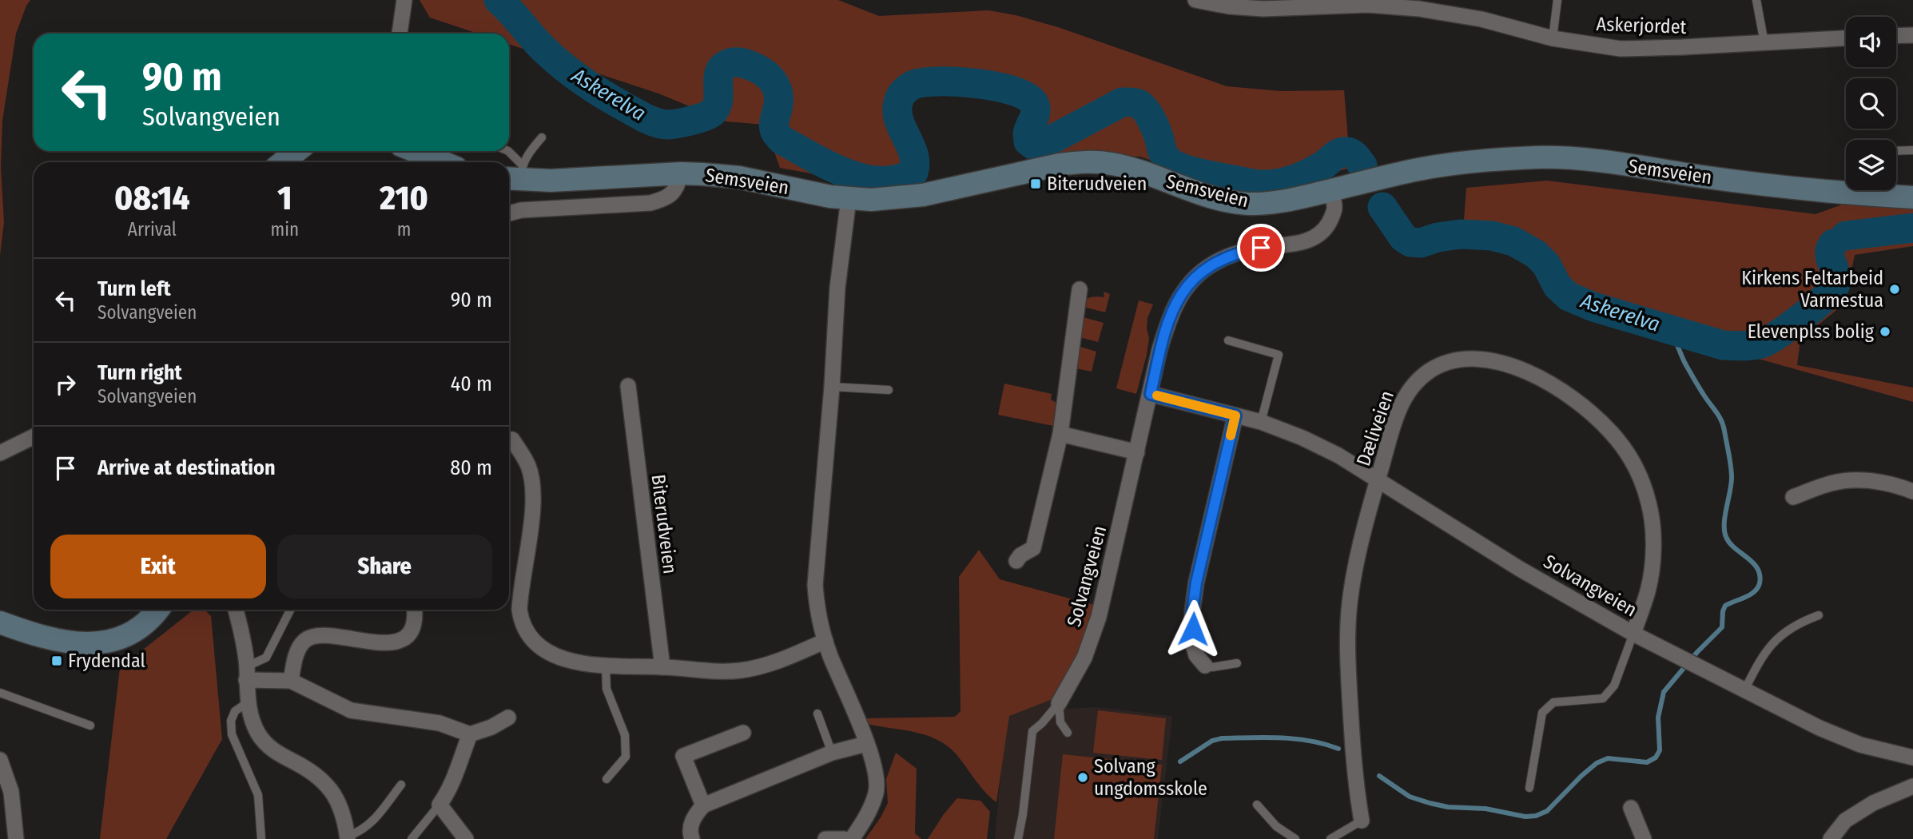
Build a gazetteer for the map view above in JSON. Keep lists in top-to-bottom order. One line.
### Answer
{"streets":{"main road":["Semsveien"],"street":["Askerjordet","Dæliveien","Biterudveien","Solvangveien"]},"crossings":[["Semsveien","Solvangveien"],["Dæliveien","Solvangveien"]],"water":["Askerelva"],"places":{"transit":["Biterudveien","Frydendal"],"other":["Kirkens Feltarbeid Varmestua","Elevenplss bolig","Solvang ungdomsskole"]},"page":{"turn":["90 m","Solvangveien"],"eta":["08:14","Arrival","1","min","210","m"],"list":[{"name":"Turn left","note":"Solvangveien","value":"90 m"},{"name":"Turn right","note":"Solvangveien","value":"40 m"},{"name":"Arrive at destination","value":"80 m"}],"buttons":["Exit","Share"]}}
